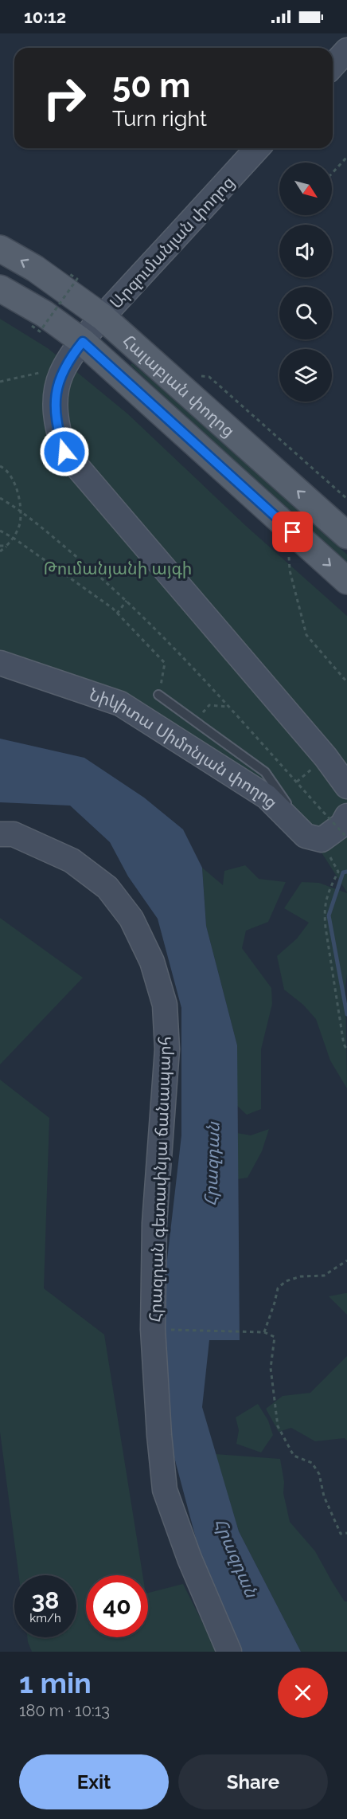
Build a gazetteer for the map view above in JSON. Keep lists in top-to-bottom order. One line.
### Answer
{"streets":{"main road":["Հալաբյան փողոց"],"street":["Արզումանյան փողոց","Նիկիտա Սիմոնյան փողոց","Հրազդան գետափնյա ճանապարհ"]},"crossings":[["Արզումանյան փողոց","Հալաբյան փողոց"]],"water":["Հրազդան"],"parks":["Թումանյանի այգի"],"north":"bottom right","page":{"status":"10:12","turn":["50 m","Turn right"],"speed":"38 km/h","limit":"40","heading":["1 min","180 m · 10:13"],"buttons":["Exit","Share"]}}
